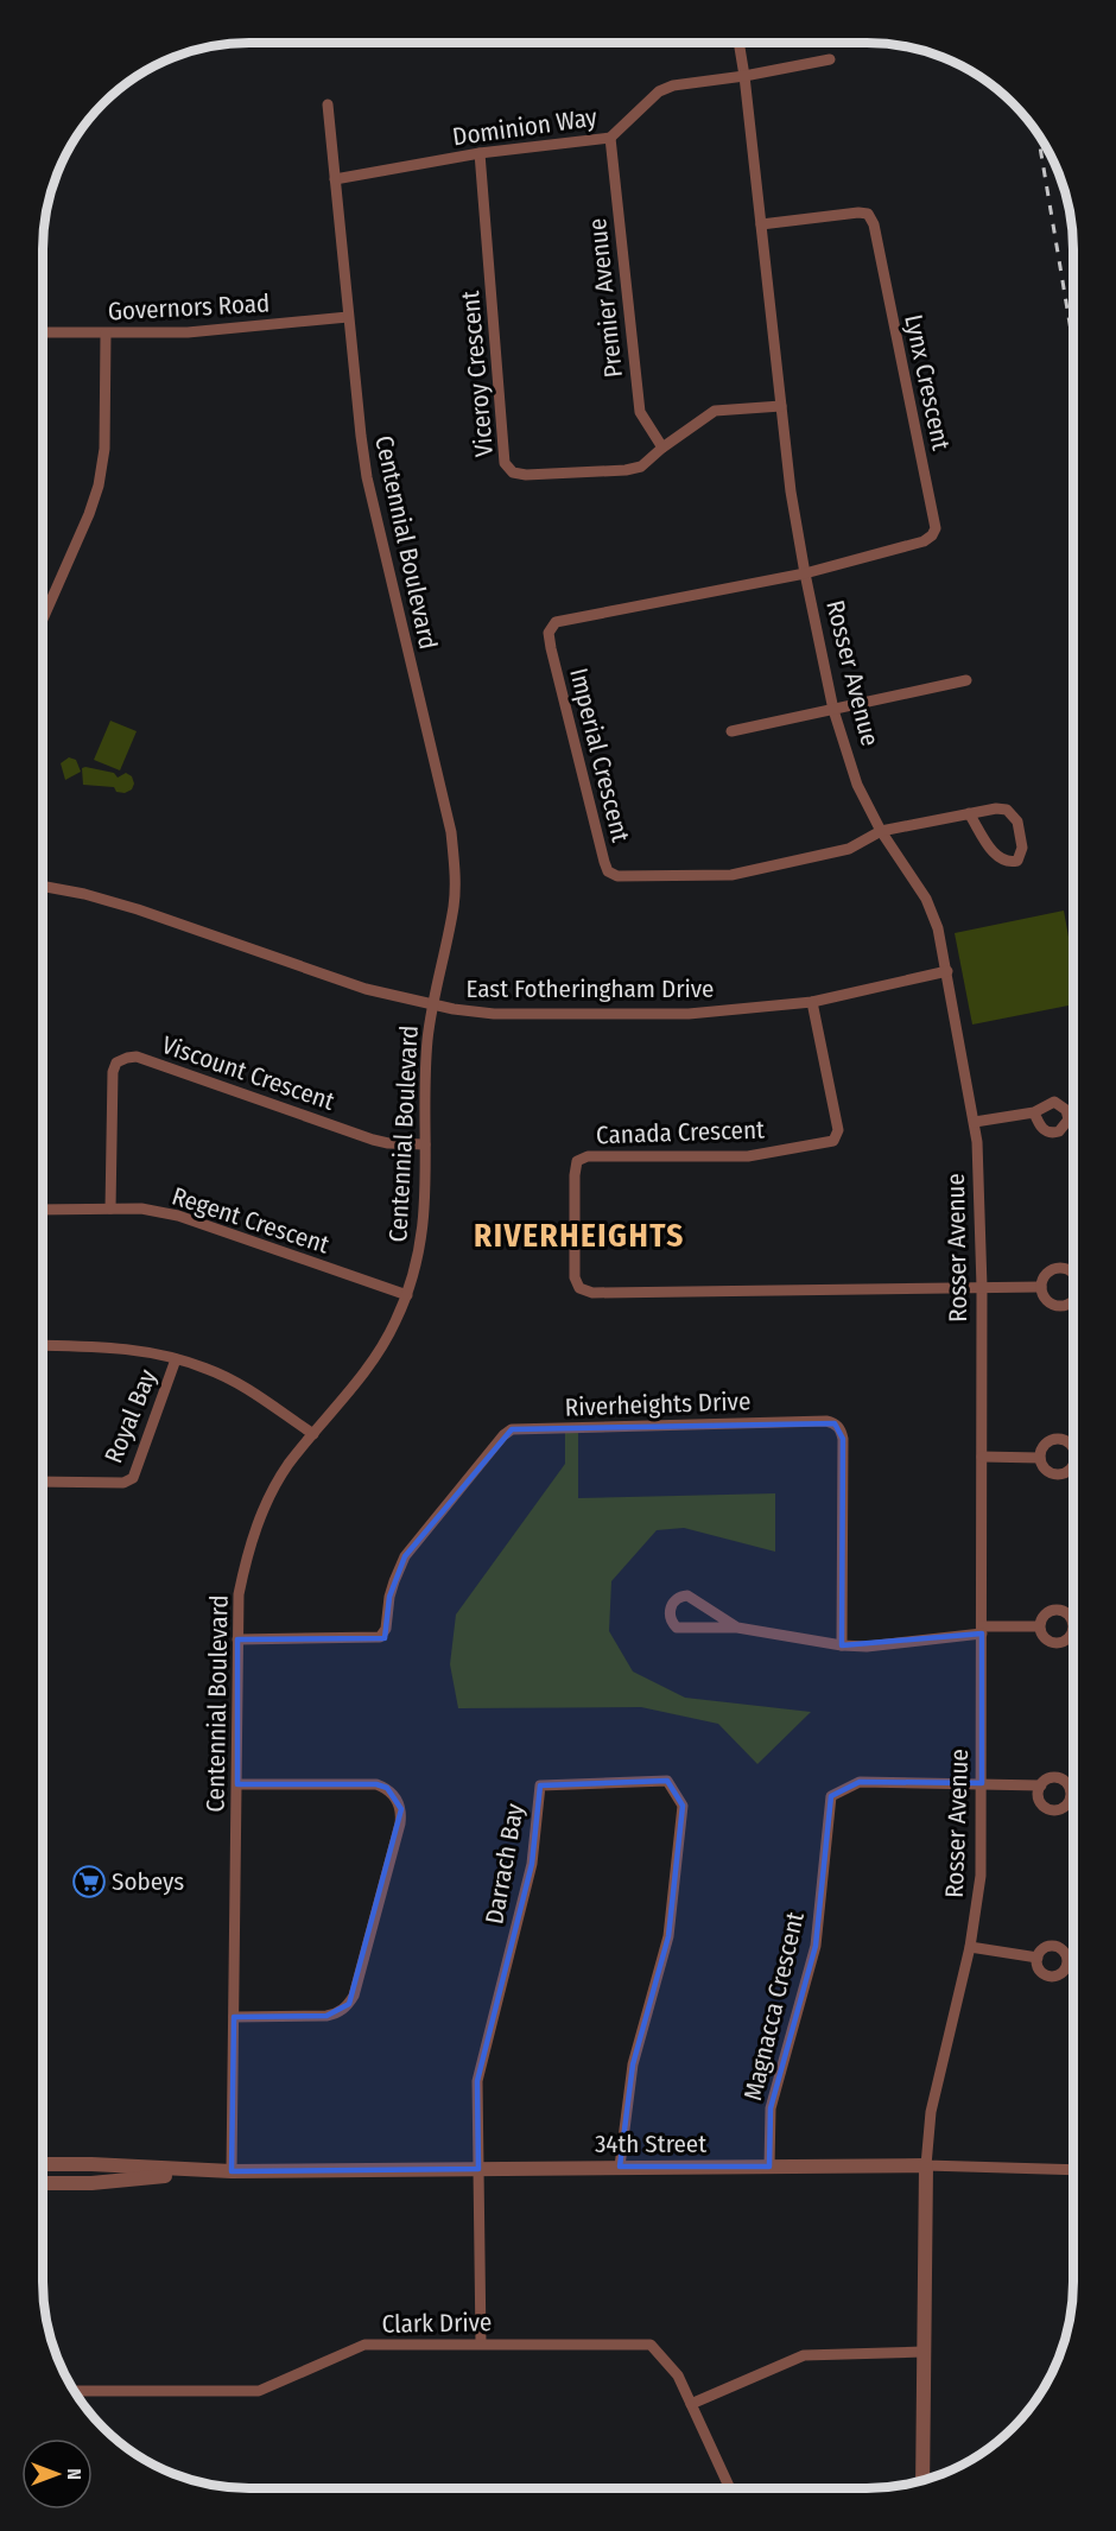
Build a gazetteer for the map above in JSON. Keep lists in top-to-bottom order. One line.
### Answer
{"streets":{"street":["Dominion Way","Premier Avenue","Governors Road","Viceroy Crescent","Lynx Crescent","Centennial Boulevard","Rosser Avenue","Imperial Crescent","East Fotheringham Drive","Viscount Crescent","Canada Crescent","Regent Crescent","Riverheights Drive","Royal Bay","Darrach Bay","Magnacca Crescent","34th Street","Clark Drive"]},"crossings":[["Dominion Way","Premier Avenue"],["Dominion Way","Viceroy Crescent"],["Dominion Way","Centennial Boulevard"],["Dominion Way","Rosser Avenue"],["Premier Avenue","Viceroy Crescent"],["Governors Road","Centennial Boulevard"],["Viceroy Crescent","Rosser Avenue"],["Lynx Crescent","Rosser Avenue"],["Lynx Crescent","Imperial Crescent"],["Centennial Boulevard","East Fotheringham Drive"],["Centennial Boulevard","Viscount Crescent"],["Centennial Boulevard","Regent Crescent"],["Centennial Boulevard","Riverheights Drive"],["Centennial Boulevard","Royal Bay"],["Centennial Boulevard","34th Street"],["Rosser Avenue","Imperial Crescent"],["Rosser Avenue","East Fotheringham Drive"],["Rosser Avenue","Canada Crescent"],["Rosser Avenue","Magnacca Crescent"],["Rosser Avenue","34th Street"],["East Fotheringham Drive","Canada Crescent"],["Viscount Crescent","Regent Crescent"],["Darrach Bay","34th Street"],["Magnacca Crescent","34th Street"]],"districts":["RIVERHEIGHTS"],"places":{"supermarket":["Sobeys"]},"north":"right"}
